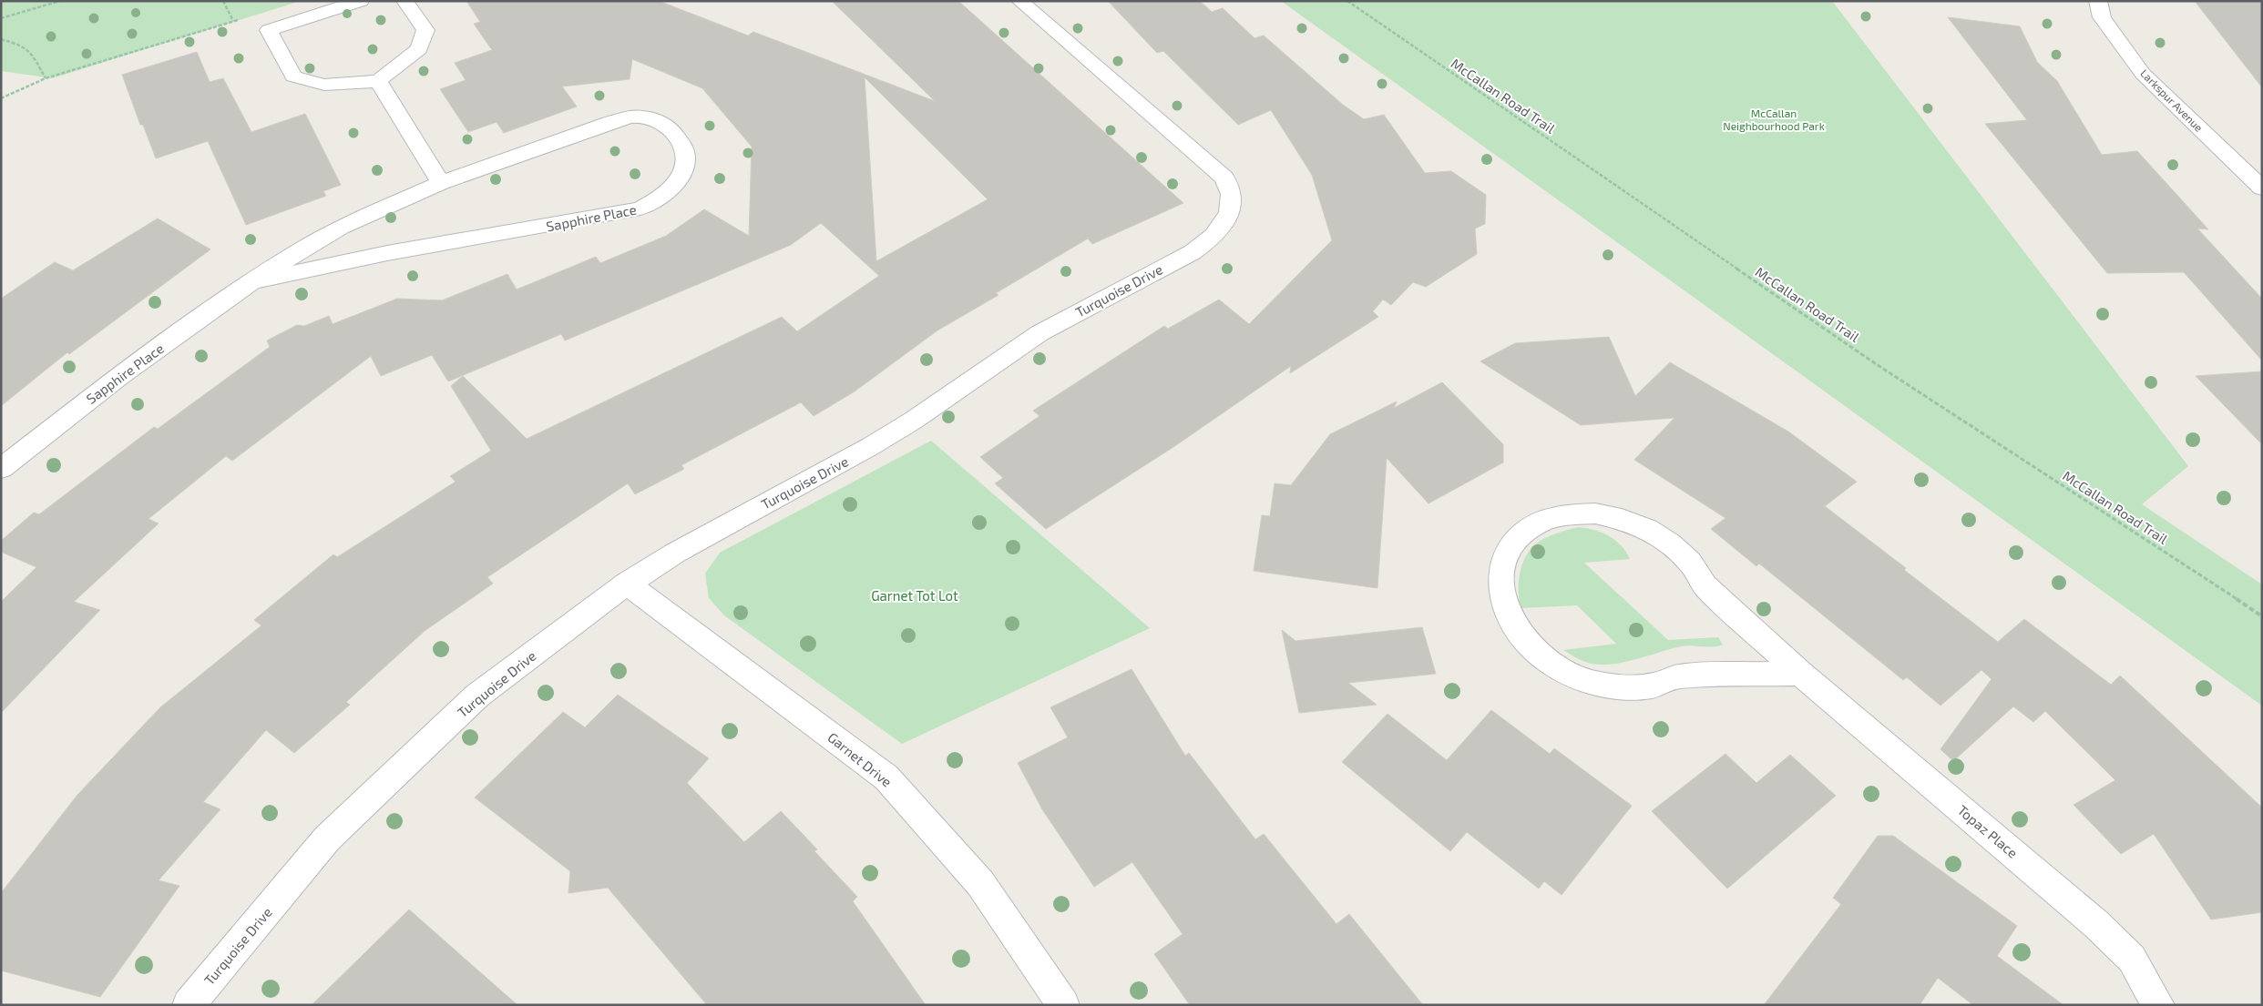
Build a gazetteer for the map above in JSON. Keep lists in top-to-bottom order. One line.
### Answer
{"streets":{"street":["Larkspur Avenue","Sapphire Place","Turquoise Drive","Garnet Drive","Topaz Place"],"path":["McCallan Road Trail"]},"crossings":[["Turquoise Drive","Garnet Drive"]],"parks":["McCallan Neighbourhood Park","Garnet Tot Lot"]}
